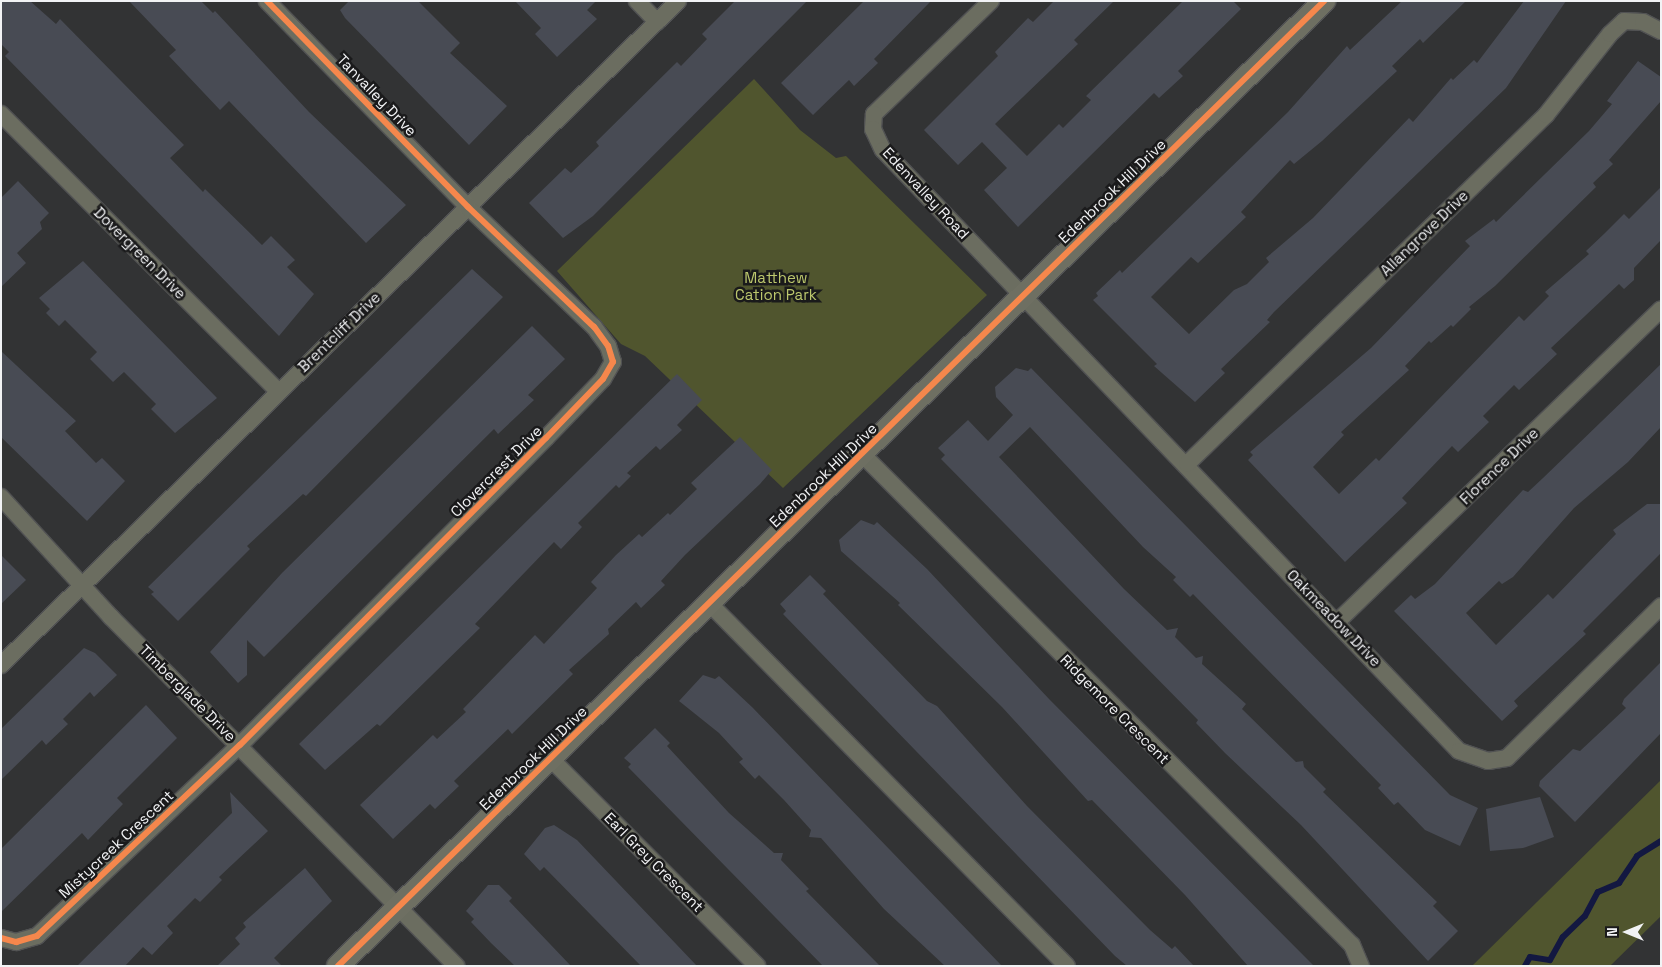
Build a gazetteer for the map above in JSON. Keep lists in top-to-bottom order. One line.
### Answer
{"streets":{"street":["Tanvalley Drive","Edenbrook Hill Drive","Edenvalley Road","Allangrove Drive","Dovergreen Drive","Brentcliff Drive","Florence Drive","Clovercrest Drive","Oakmeadow Drive","Timberglade Drive","Ridgemore Crescent","Mistycreek Crescent","Earl Grey Crescent"]},"crossings":[["Tanvalley Drive","Brentcliff Drive"],["Tanvalley Drive","Clovercrest Drive"],["Edenbrook Hill Drive","Edenvalley Road"],["Edenbrook Hill Drive","Oakmeadow Drive"],["Edenbrook Hill Drive","Timberglade Drive"],["Edenbrook Hill Drive","Ridgemore Crescent"],["Edenbrook Hill Drive","Earl Grey Crescent"],["Edenvalley Road","Oakmeadow Drive"],["Allangrove Drive","Oakmeadow Drive"],["Dovergreen Drive","Brentcliff Drive"],["Brentcliff Drive","Clovercrest Drive"],["Brentcliff Drive","Timberglade Drive"],["Florence Drive","Oakmeadow Drive"],["Clovercrest Drive","Timberglade Drive"],["Clovercrest Drive","Mistycreek Crescent"],["Timberglade Drive","Mistycreek Crescent"]],"parks":["Matthew Cation Park"],"north":"left"}
